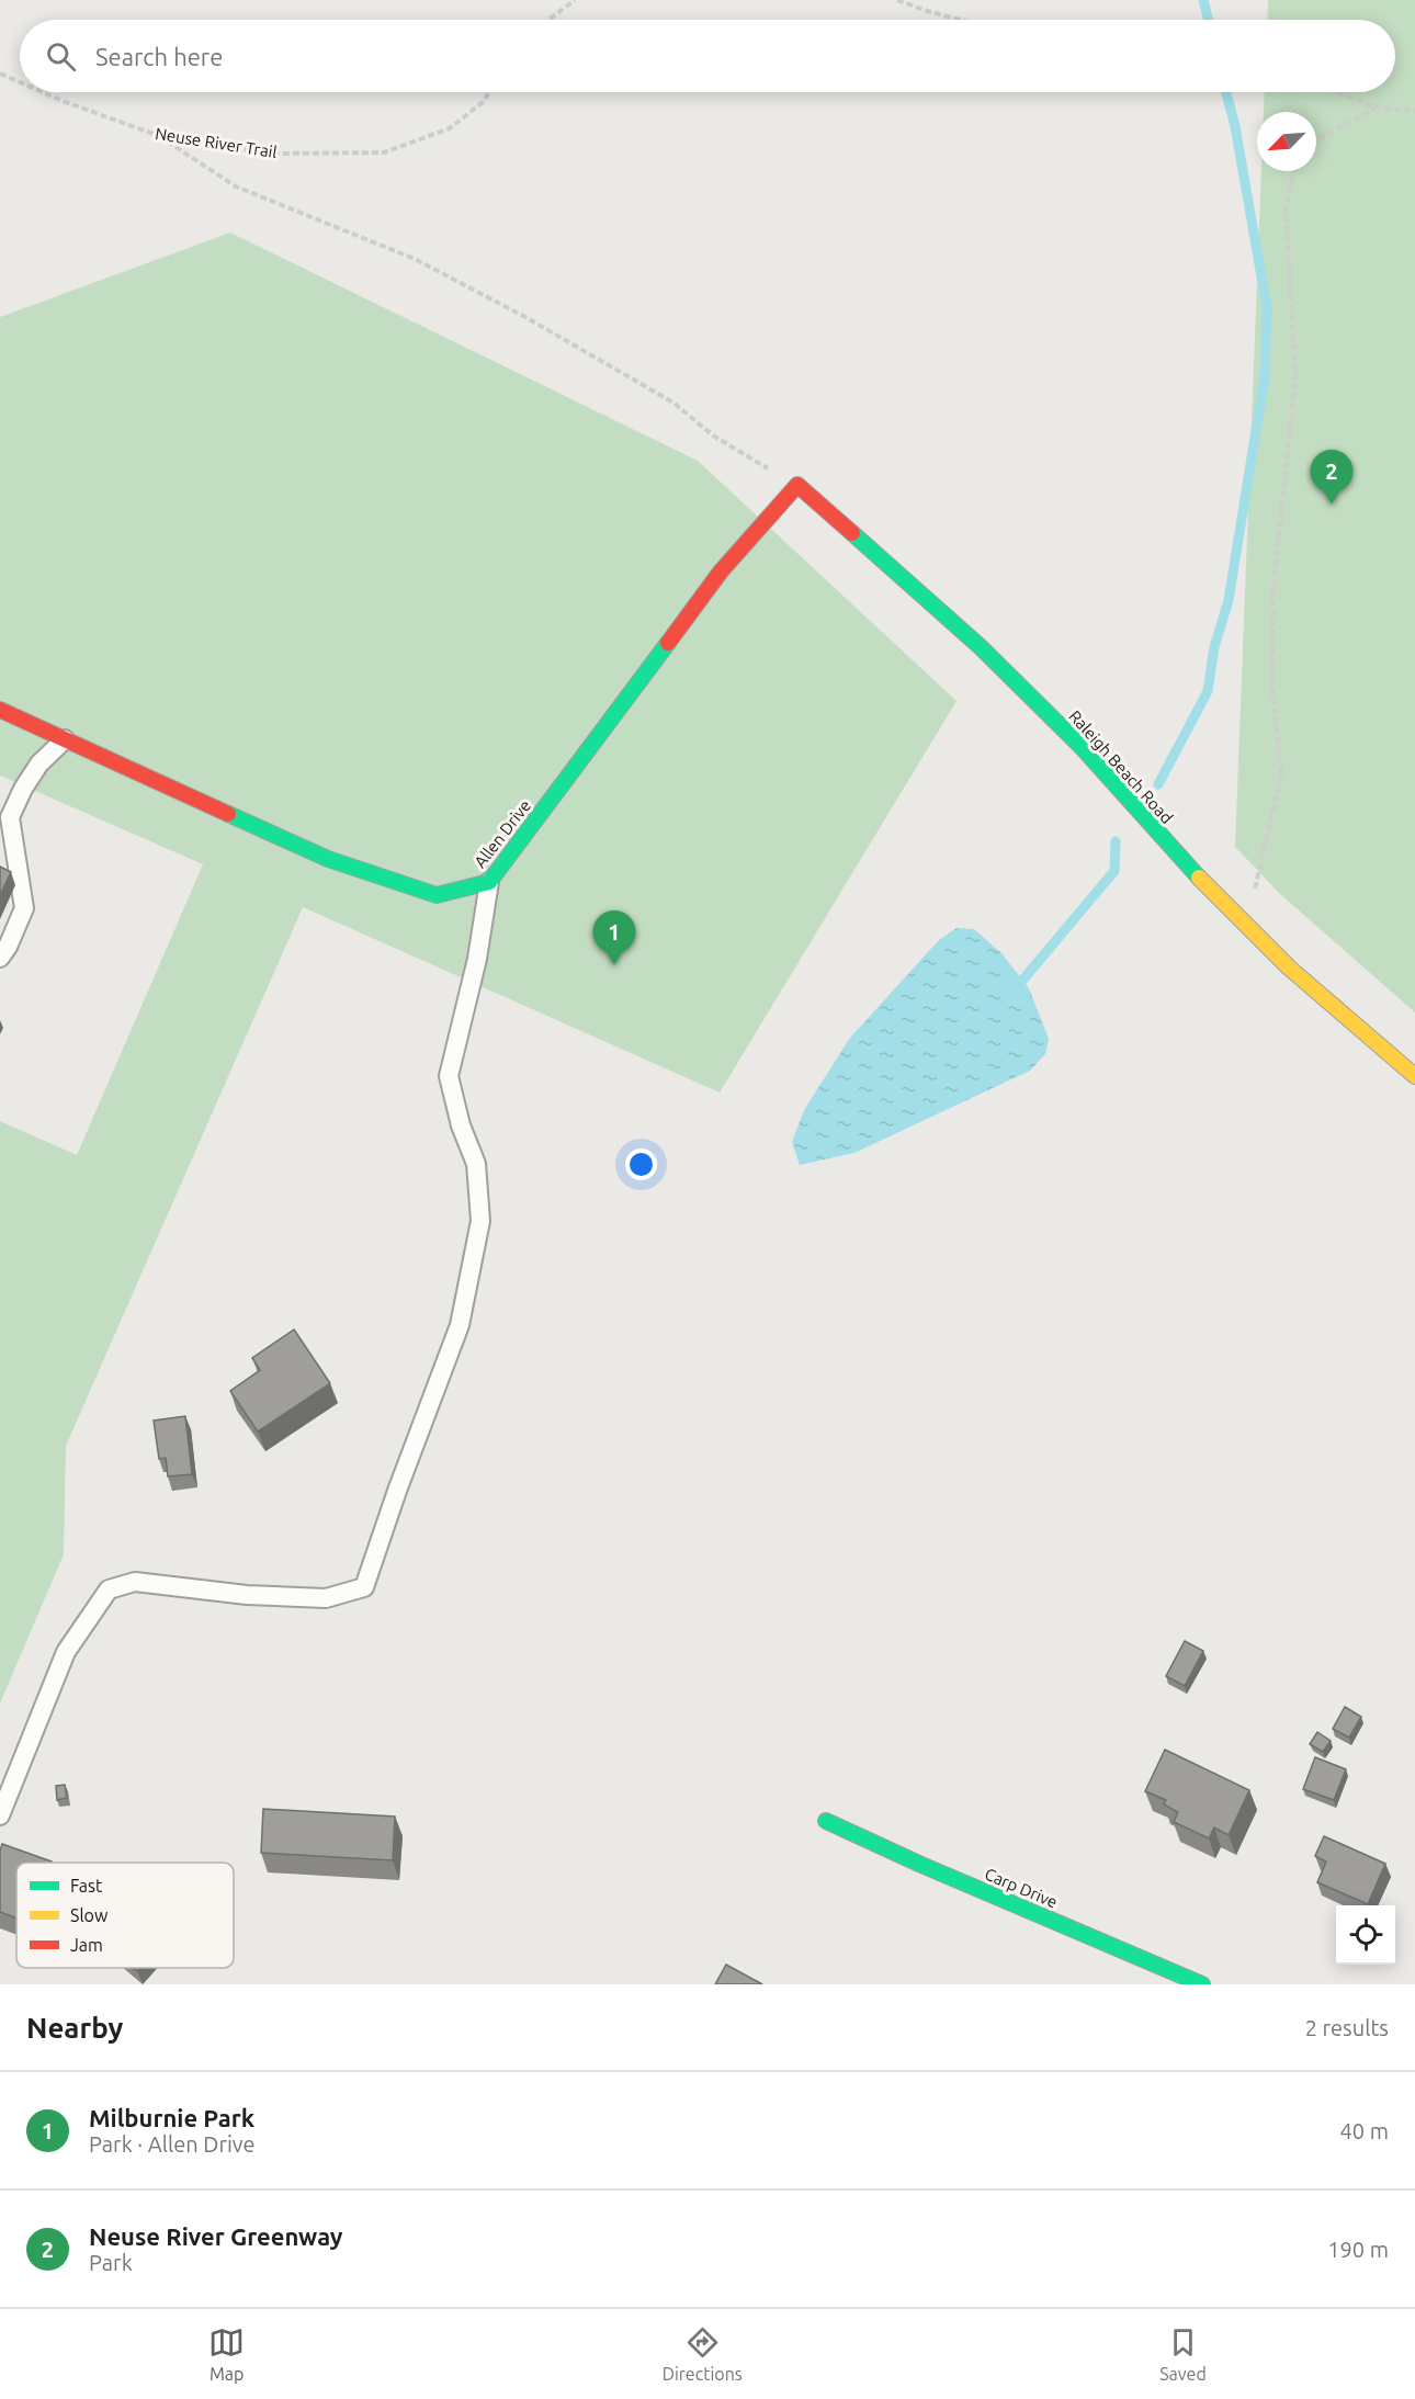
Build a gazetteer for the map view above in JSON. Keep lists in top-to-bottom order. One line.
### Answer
{"streets":{"street":["Raleigh Beach Road","Allen Drive","Carp Drive"],"path":["Neuse River Trail"]},"crossings":[["Raleigh Beach Road","Allen Drive"]],"legend":["Fast","Slow","Jam"],"north":"bottom left","page":{"search":"Search here","pins":["2","1"],"heading":["Nearby","2 results"],"list":[{"mark":"1","name":"Milburnie Park","note":"Park · Allen Drive","value":"40 m"},{"mark":"2","name":"Neuse River Greenway","note":"Park","value":"190 m"}],"nav":["Map","Directions","Saved"]}}
